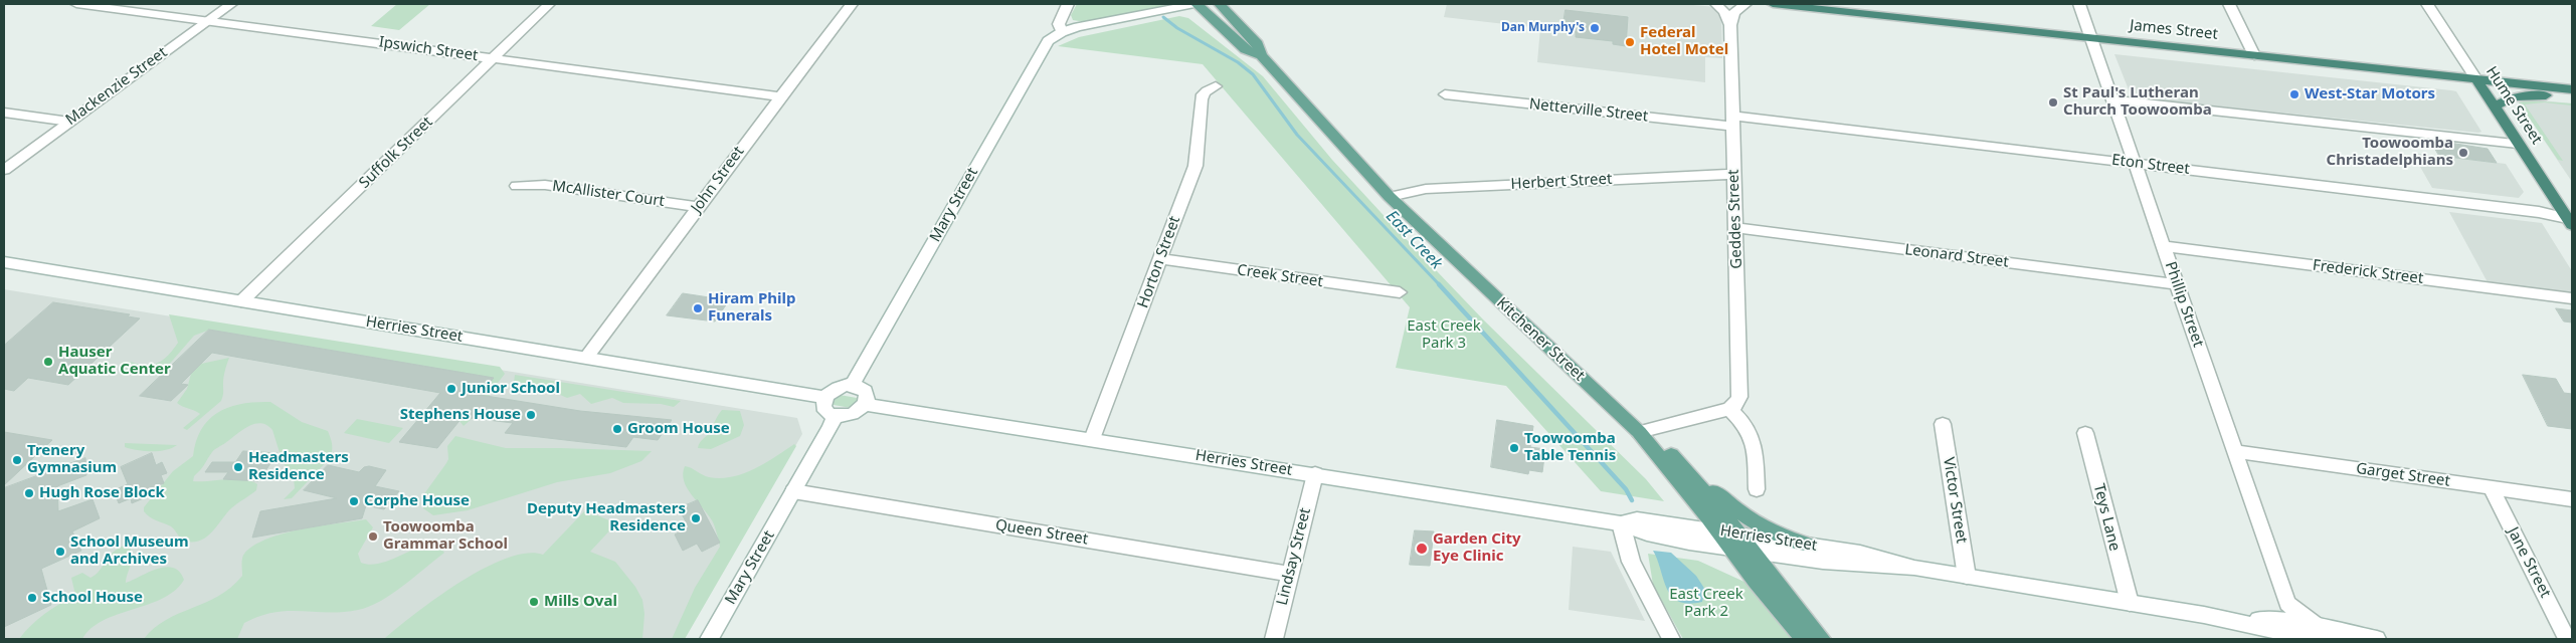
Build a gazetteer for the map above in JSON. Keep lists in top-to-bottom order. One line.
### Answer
{"streets":{"highway":["James Street","Hume Street"],"main road":["Kitchener Street"],"street":["Ipswich Street","Mackenzie Street","Netterville Street","Suffolk Street","Eton Street","John Street","Herbert Street","McAllister Court","Mary Street","Geddes Street","Leonard Street","Horton Street","Frederick Street","Creek Street","Phillip Street","Herries Street","Garget Street","Victor Street","Teys Lane","Queen Street","Lindsay Street","Jane Street"]},"crossings":[["James Street","Hume Street"],["James Street","Phillip Street"],["Ipswich Street","Mackenzie Street"],["Ipswich Street","Suffolk Street"],["Ipswich Street","John Street"],["Hume Street","Eton Street"],["Netterville Street","Eton Street"],["Netterville Street","Geddes Street"],["Suffolk Street","Herries Street"],["Eton Street","Geddes Street"],["Eton Street","Phillip Street"],["John Street","McAllister Court"],["John Street","Herries Street"],["Herbert Street","Geddes Street"],["Herbert Street","Kitchener Street"],["Mary Street","Herries Street"],["Mary Street","Kitchener Street"],["Mary Street","Queen Street"],["Geddes Street","Leonard Street"],["Leonard Street","Phillip Street"],["Horton Street","Creek Street"],["Horton Street","Herries Street"],["Frederick Street","Phillip Street"],["Phillip Street","Garget Street"],["Herries Street","Kitchener Street"],["Herries Street","Victor Street"],["Herries Street","Teys Lane"],["Herries Street","Lindsay Street"],["Garget Street","Jane Street"],["Queen Street","Lindsay Street"]],"water":["East Creek"],"parks":["East Creek Park 3","East Creek Park 2"],"places":["Dan Murphy's","Federal Hotel Motel","West-Star Motors","St Paul's Lutheran Church Toowoomba","Toowoomba Christadelphians","Hiram Philp Funerals","Hauser Aquatic Center","Junior School","Stephens House","Groom House","Toowoomba Table Tennis","Trenery Gymnasium","Headmasters Residence","Hugh Rose Block","Corphe House","Deputy Headmasters Residence","Toowoomba Grammar School","Garden City Eye Clinic","School Museum and Archives","School House","Mills Oval"]}
